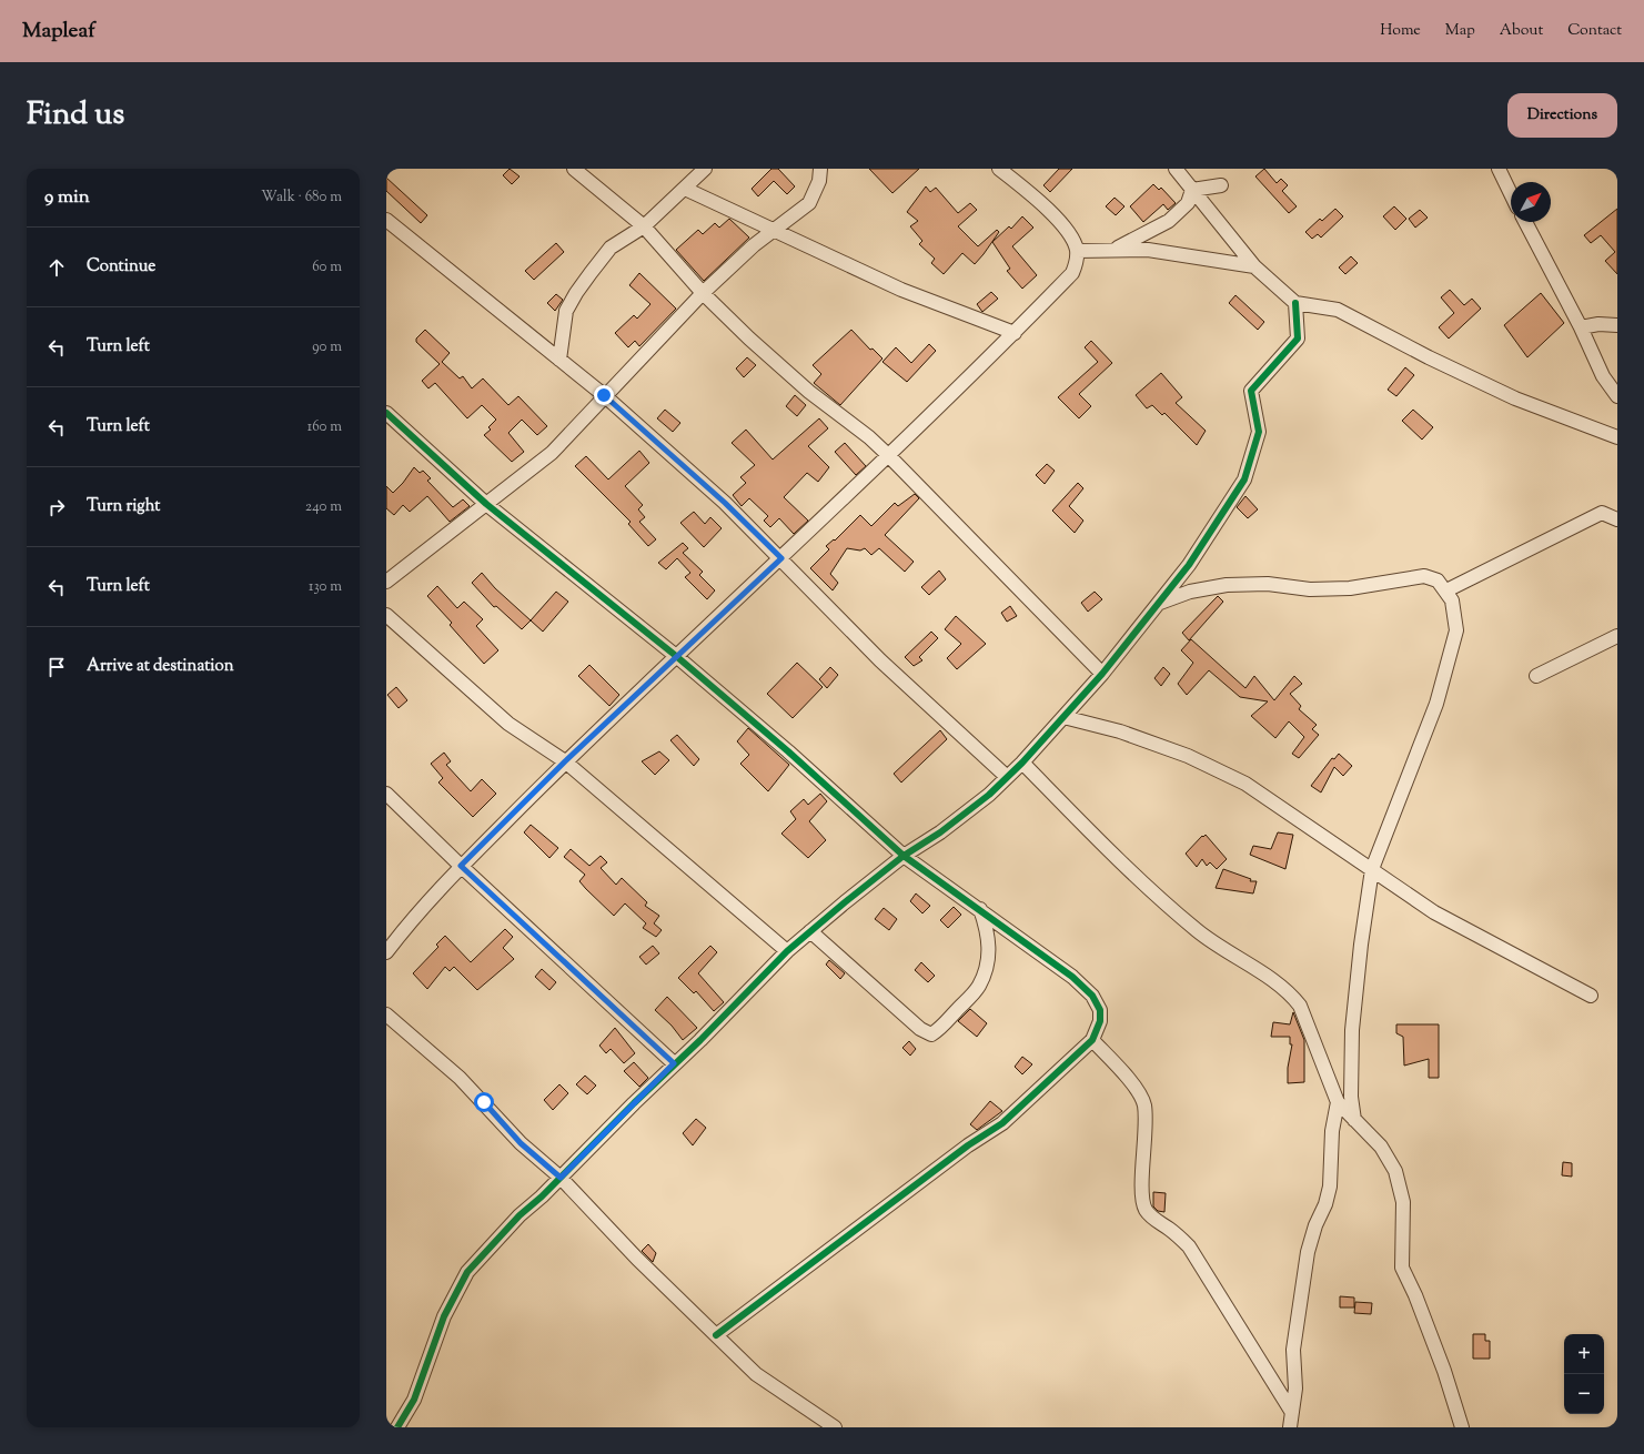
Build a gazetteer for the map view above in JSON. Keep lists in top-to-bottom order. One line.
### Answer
{"north":"top right","page":{"header":"Mapleaf","nav":["Home","Map","About","Contact"],"title":"Find us","buttons":"Directions","heading":["9 min","Walk · 680 m"],"list":[["Continue","60 m"],["Turn left","90 m"],["Turn left","160 m"],["Turn right","240 m"],["Turn left","130 m"],"Arrive at destination"],"map_buttons":["+","−"]}}
